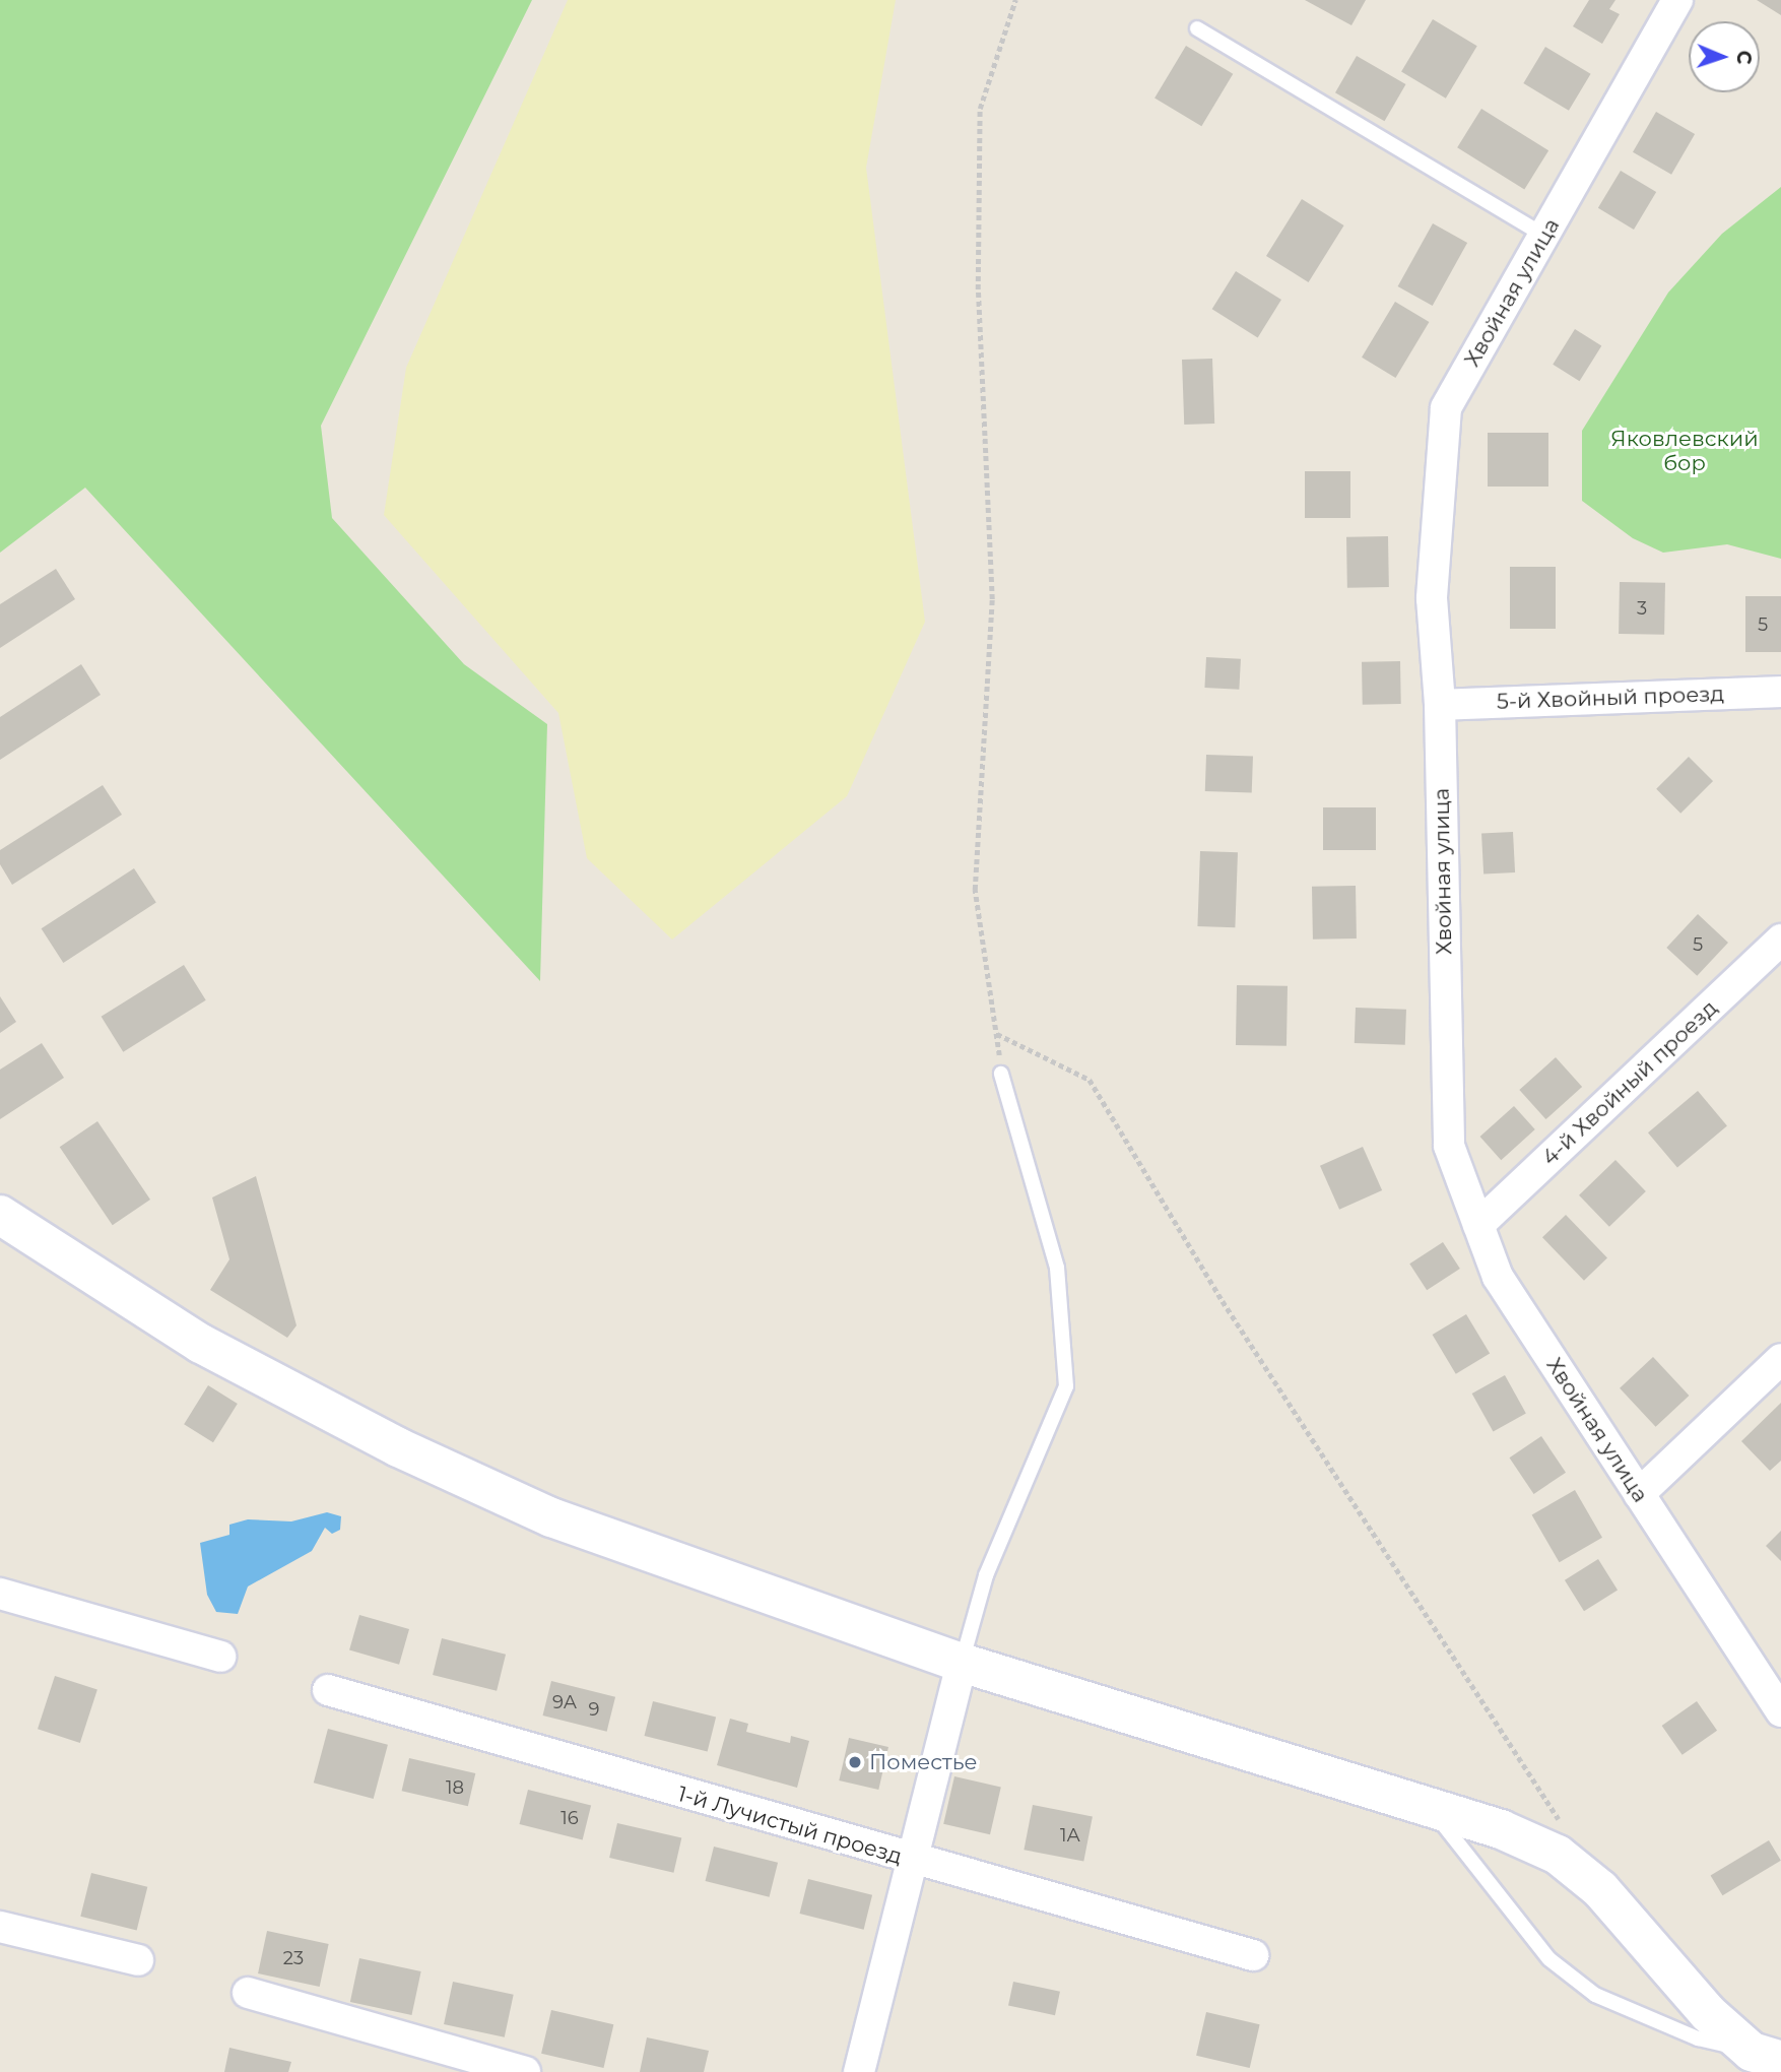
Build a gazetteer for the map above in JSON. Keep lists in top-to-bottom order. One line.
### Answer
{"streets":{"street":["Хвойная улица","5-й Хвойный проезд","4-й Хвойный проезд","1-й Лучистый проезд"]},"crossings":[["Хвойная улица","5-й Хвойный проезд"],["Хвойная улица","4-й Хвойный проезд"]],"parks":["Яковлевский бор"],"places":["Поместье"],"house_numbers":["3","5","5","9А","9","18","16","1А","23"],"north":"right"}
